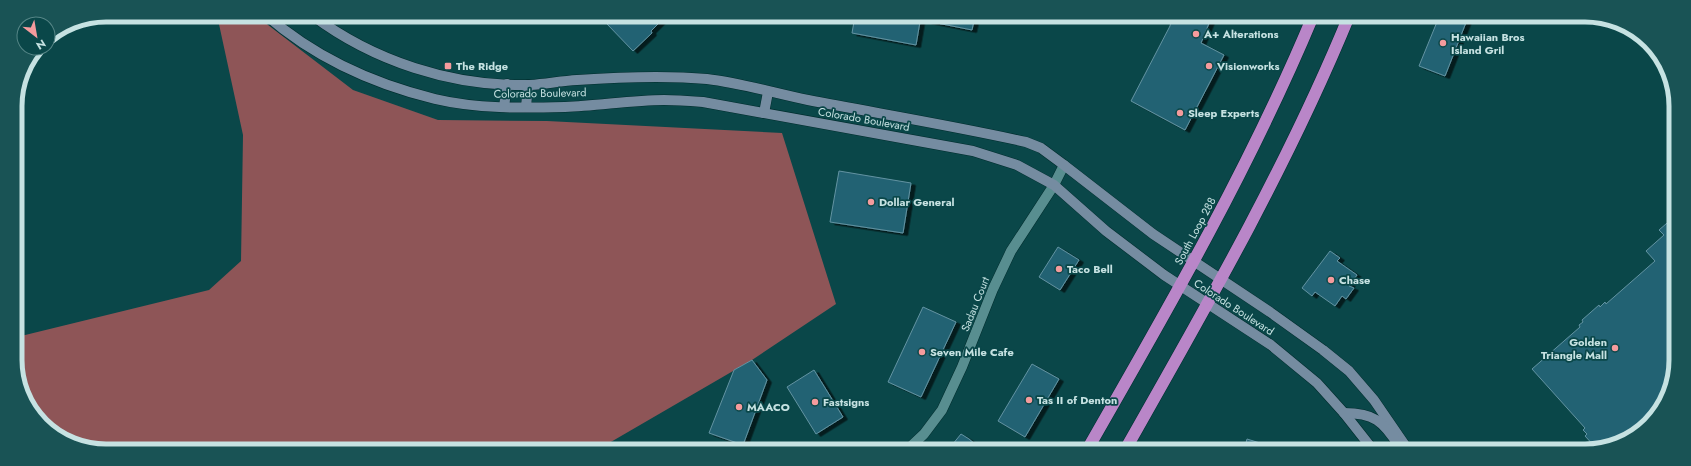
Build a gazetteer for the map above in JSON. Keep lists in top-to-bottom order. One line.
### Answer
{"streets":{"highway":["South Loop 288"],"street":["Colorado Boulevard","Sadau Court"]},"crossings":[["Colorado Boulevard","South Loop 288"],["Colorado Boulevard","Sadau Court"]],"places":{"other":["A+ Alterations","Hawaiian Bros Island Gril","Visionworks","Sleep Experts","Dollar General","Taco Bell","Chase","Golden Triangle Mall","Seven Mile Cafe","Tas II of Denton","Fastsigns","MAACO"],"transit":["The Ridge"]},"north":"bottom right"}
